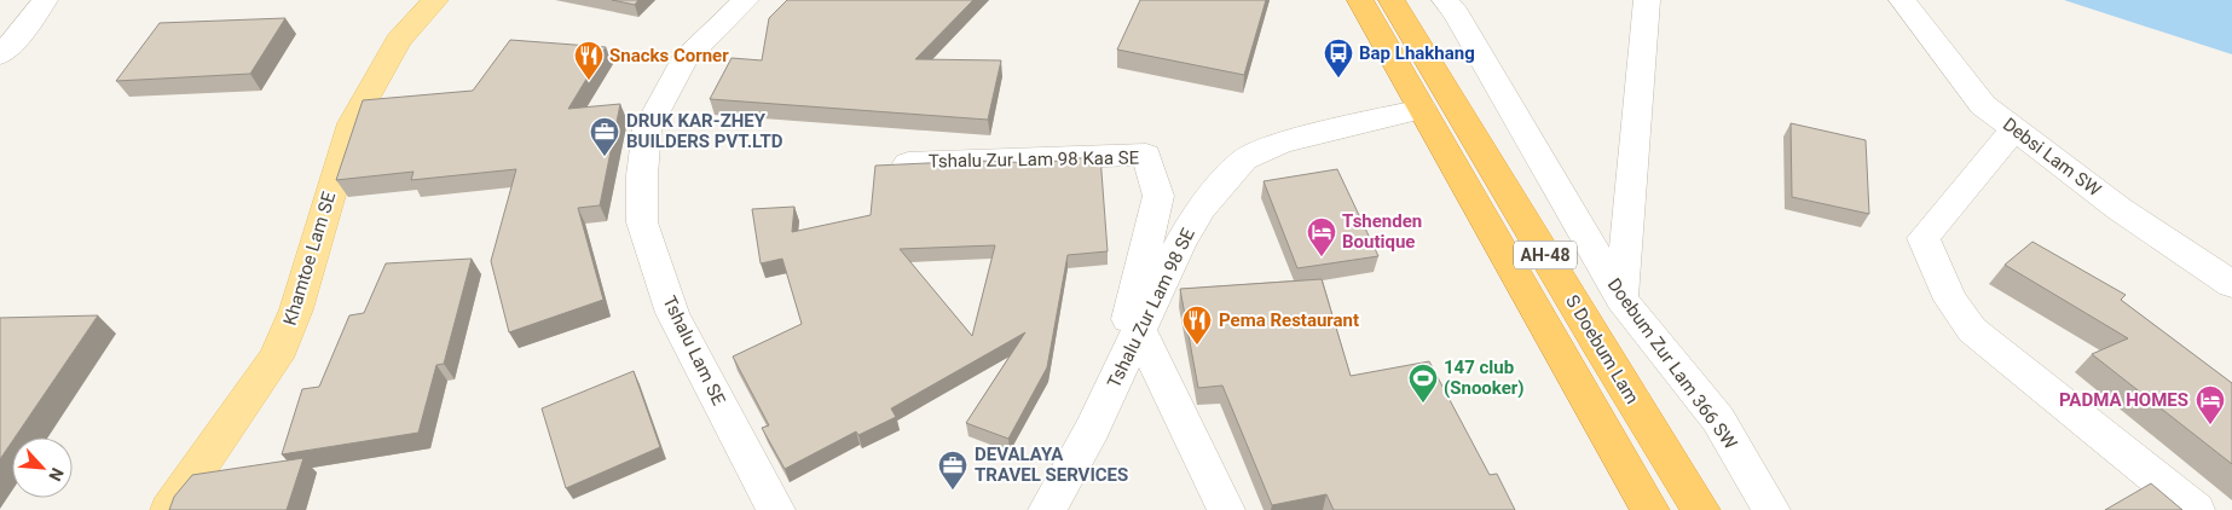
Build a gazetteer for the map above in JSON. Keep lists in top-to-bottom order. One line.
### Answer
{"streets":{"highway":["AH-48","S Doebum Lam"],"main road":["Khamtoe Lam SE"],"street":["Debsi Lam SW","Tshalu Zur Lam 98 Kaa SE","Tshalu Zur Lam 98 SE","Tshalu Lam SE","Doebum Zur Lam 366 SW"]},"crossings":[["Tshalu Zur Lam 98 Kaa SE","Tshalu Zur Lam 98 SE"],["Tshalu Zur Lam 98 SE","S Doebum Lam"]],"places":{"bus stop":["Bap Lhakhang"],"restaurant":["Snacks Corner","Pema Restaurant"],"office":["DRUK KAR-ZHEY BUILDERS PVT.LTD","DEVALAYA TRAVEL SERVICES"],"hotel":["Tshenden Boutique","PADMA HOMES"],"sports":["147 club (Snooker)"]},"north":"bottom right"}
